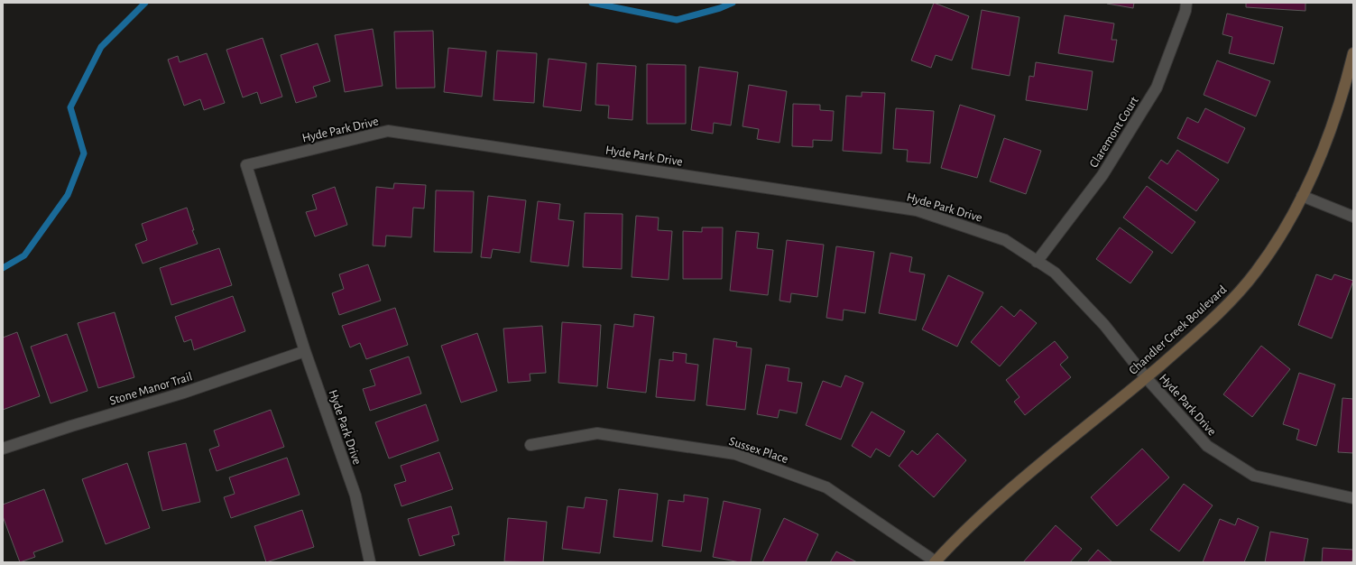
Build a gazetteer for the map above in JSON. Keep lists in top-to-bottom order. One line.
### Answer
{"streets":{"street":["Hyde Park Drive","Claremont Court","Chandler Creek Boulevard","Stone Manor Trail","Sussex Place"]},"crossings":[["Hyde Park Drive","Claremont Court"],["Hyde Park Drive","Chandler Creek Boulevard"],["Hyde Park Drive","Stone Manor Trail"],["Chandler Creek Boulevard","Sussex Place"]]}
